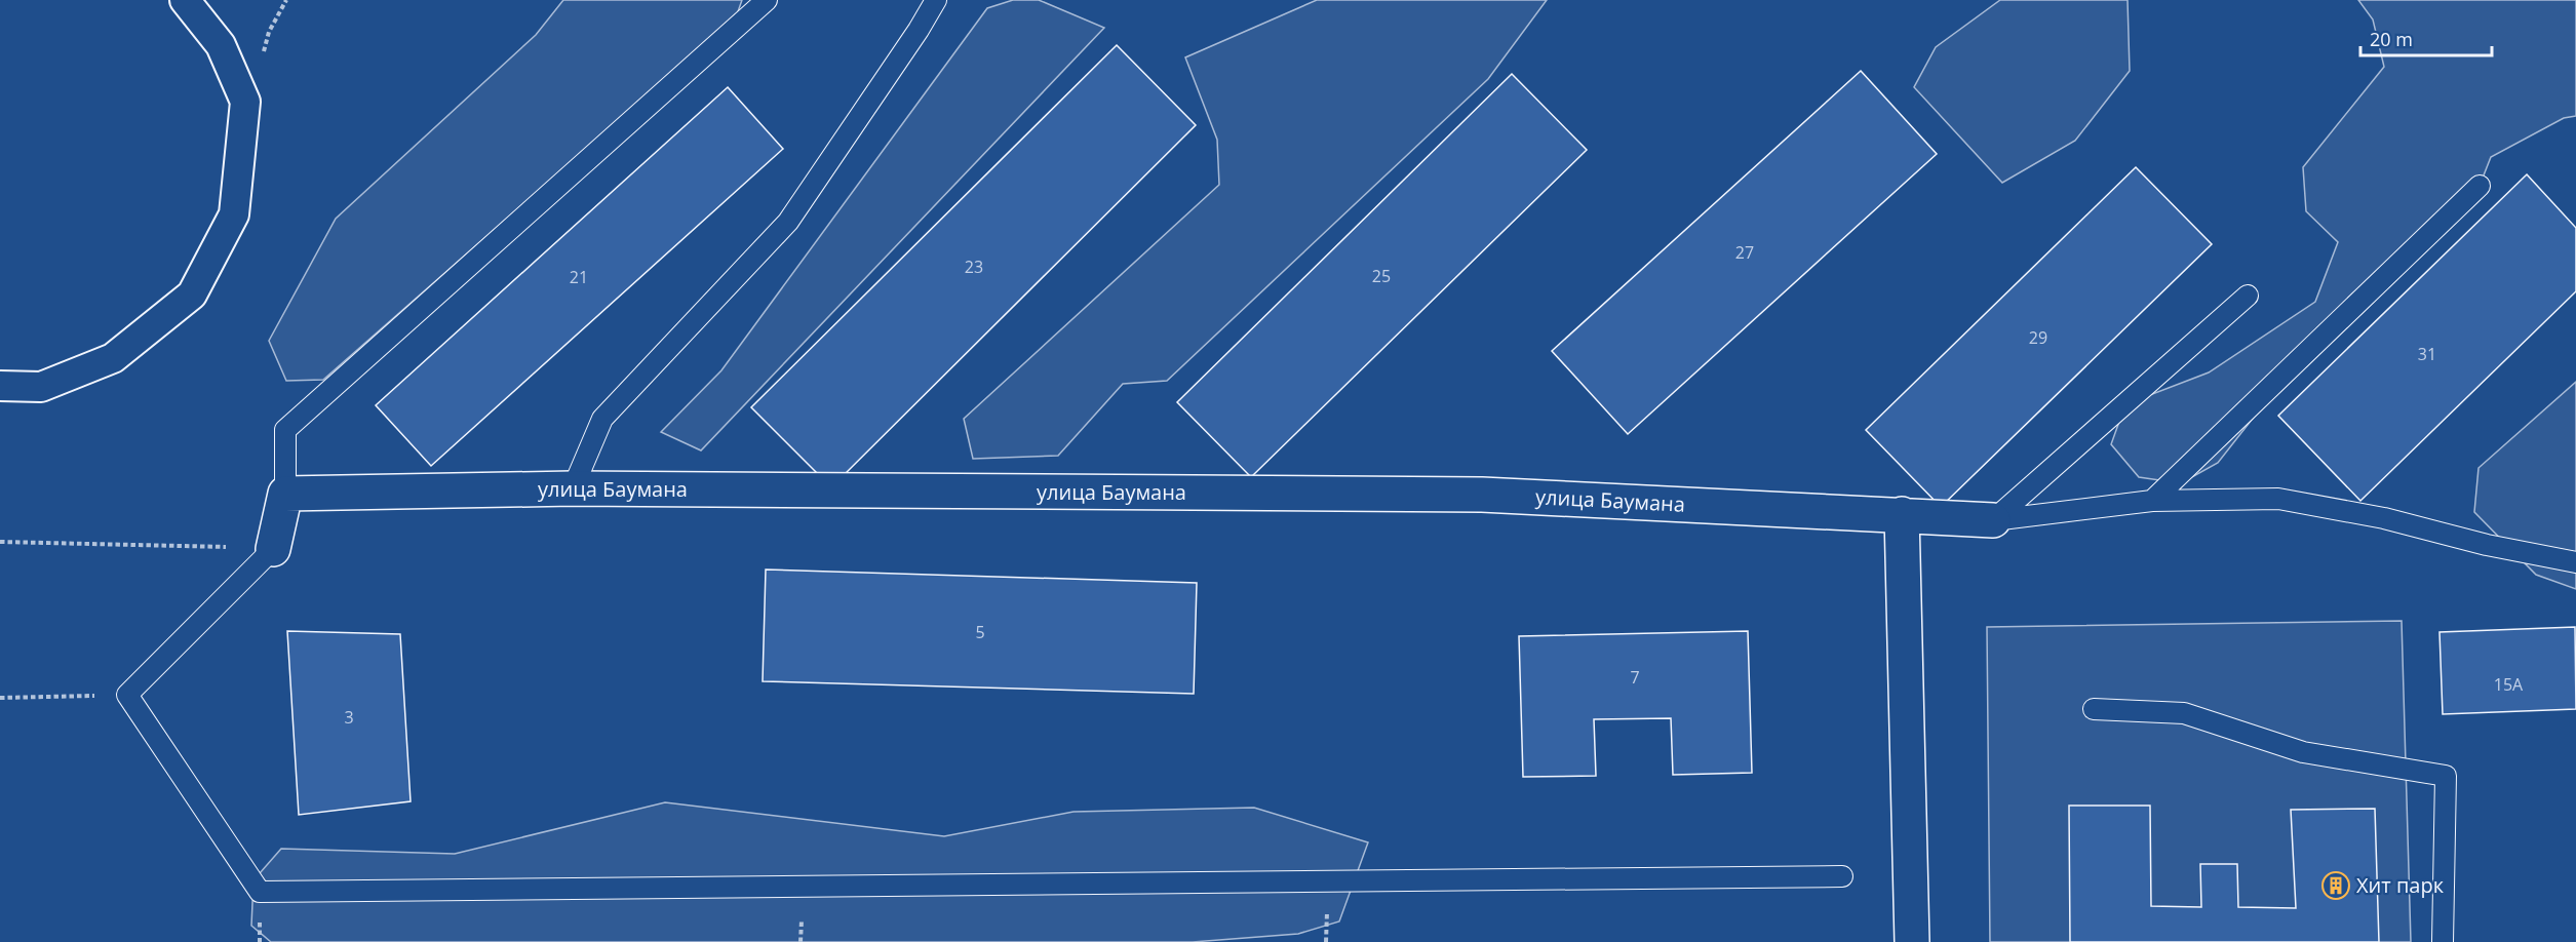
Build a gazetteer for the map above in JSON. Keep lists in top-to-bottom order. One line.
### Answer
{"streets":{"street":["улица Баумана"]},"places":{"building":["Хит парк"]},"house_numbers":["27","23","25","21","29","31","5","7","15А","3"],"scale_bar":"20 m"}
